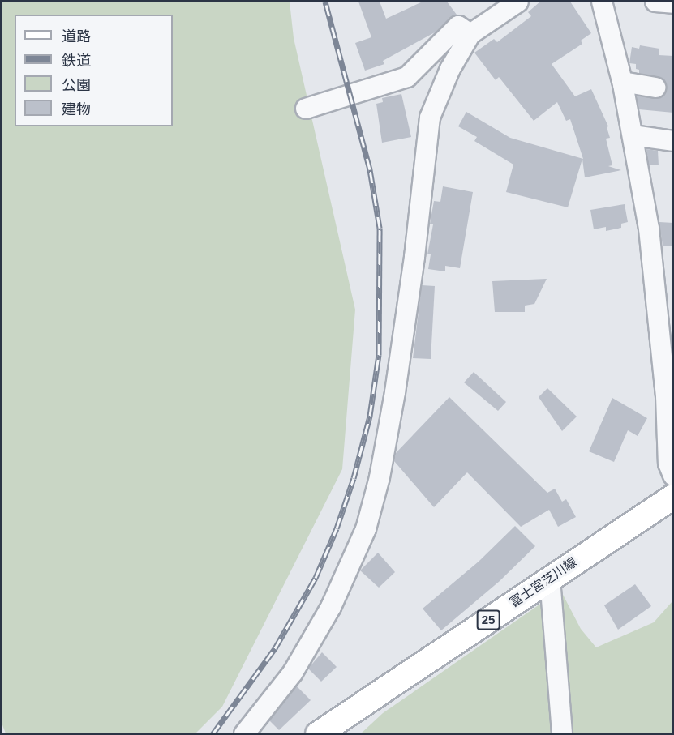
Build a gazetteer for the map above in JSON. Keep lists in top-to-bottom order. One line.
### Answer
{"streets":{"main road":["富士宮芝川線","25"]},"legend":["道路","鉄道","公園","建物"]}
